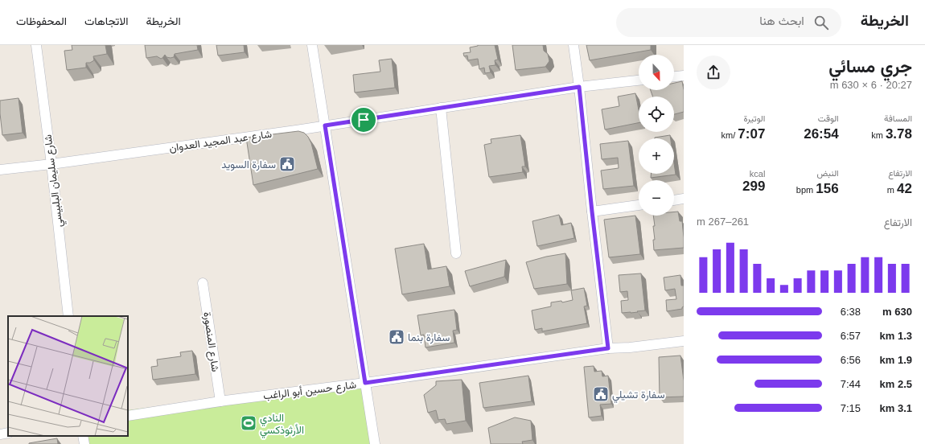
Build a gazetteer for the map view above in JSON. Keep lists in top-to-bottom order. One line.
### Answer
{"streets":{"street":["شارع عبد المجيد العدوان","شارع سليمان البلبيسي","شارع المنصورة","شارع حسين أبو الراغب"]},"crossings":[["شارع عبد المجيد العدوان","شارع سليمان البلبيسي"],["شارع المنصورة","شارع حسين أبو الراغب"]],"places":{"public building":["سفارة السويد","سفارة بنما","سفارة تشيلي"],"sports":["النادي الأرثوذكسي"]},"north":"bottom","page":{"header":"الخريطة","search":"ابحث هنا","nav":["الخريطة","الاتجاهات","المحفوظات"],"heading":["جري مسائي","20:27 · 6 × 630 m"],"map_buttons":["+","−"],"stats":[["المسافة","3.78 km"],["الوقت","26:54"],["الوتيرة","7:07 /km"],["الارتفاع","42 m"],["النبض","156 bpm"],["kcal","299"]],"chart":["الارتفاع","261–267 m"],"list":[{"name":"630 m","note":"6:38"},{"name":"1.3 km","note":"6:57"},{"name":"1.9 km","note":"6:56"},{"name":"2.5 km","note":"7:44"},{"name":"3.1 km","note":"7:15"}]}}
